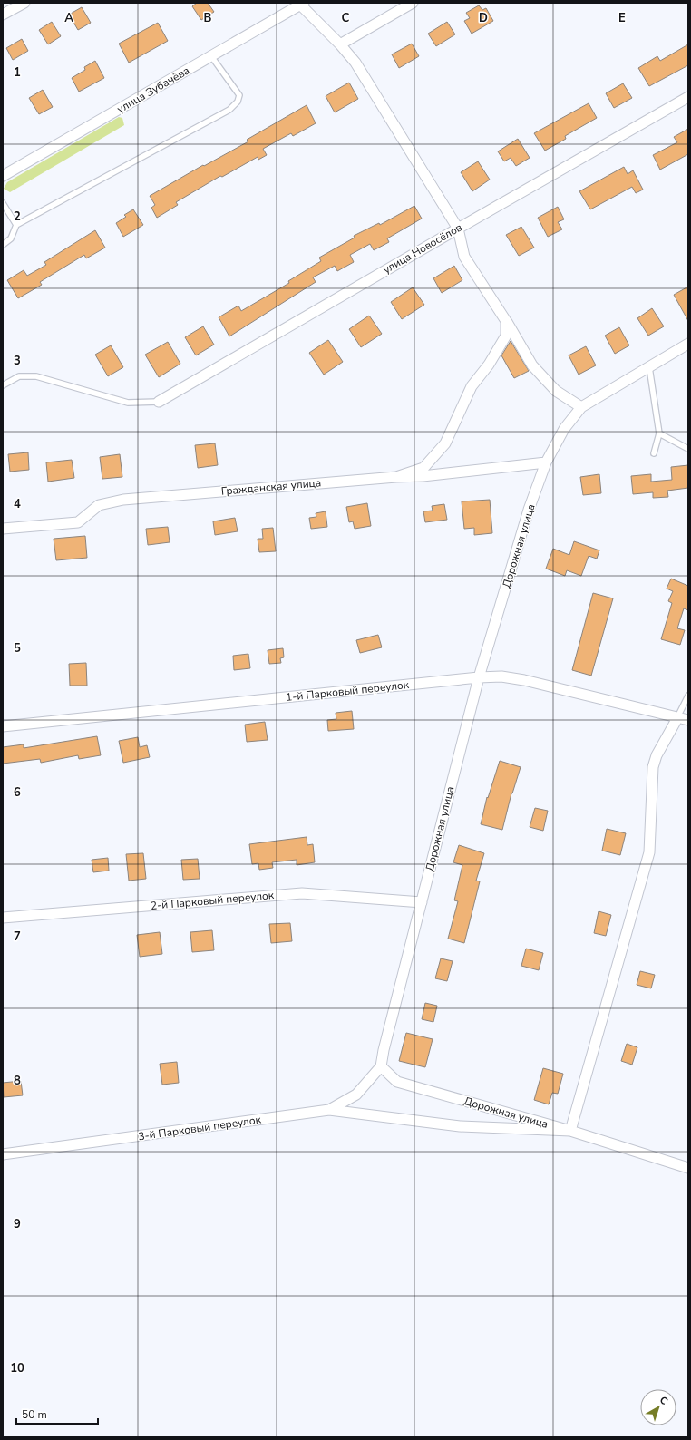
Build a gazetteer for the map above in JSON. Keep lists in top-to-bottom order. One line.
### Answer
{"streets":{"street":["улица Зубачёва","улица Новосёлов","Гражданская улица","Дорожная улица","1-й Парковый переулок","2-й Парковый переулок","3-й Парковый переулок"]},"crossings":[["Гражданская улица","Дорожная улица"],["Дорожная улица","1-й Парковый переулок"],["Дорожная улица","2-й Парковый переулок"],["Дорожная улица","3-й Парковый переулок"]],"scale_bar":"50 m","north":"top right","grid":{"columns":["A","B","C","D","E"],"rows":["1","2","3","4","5","6","7","8","9","10"]}}
